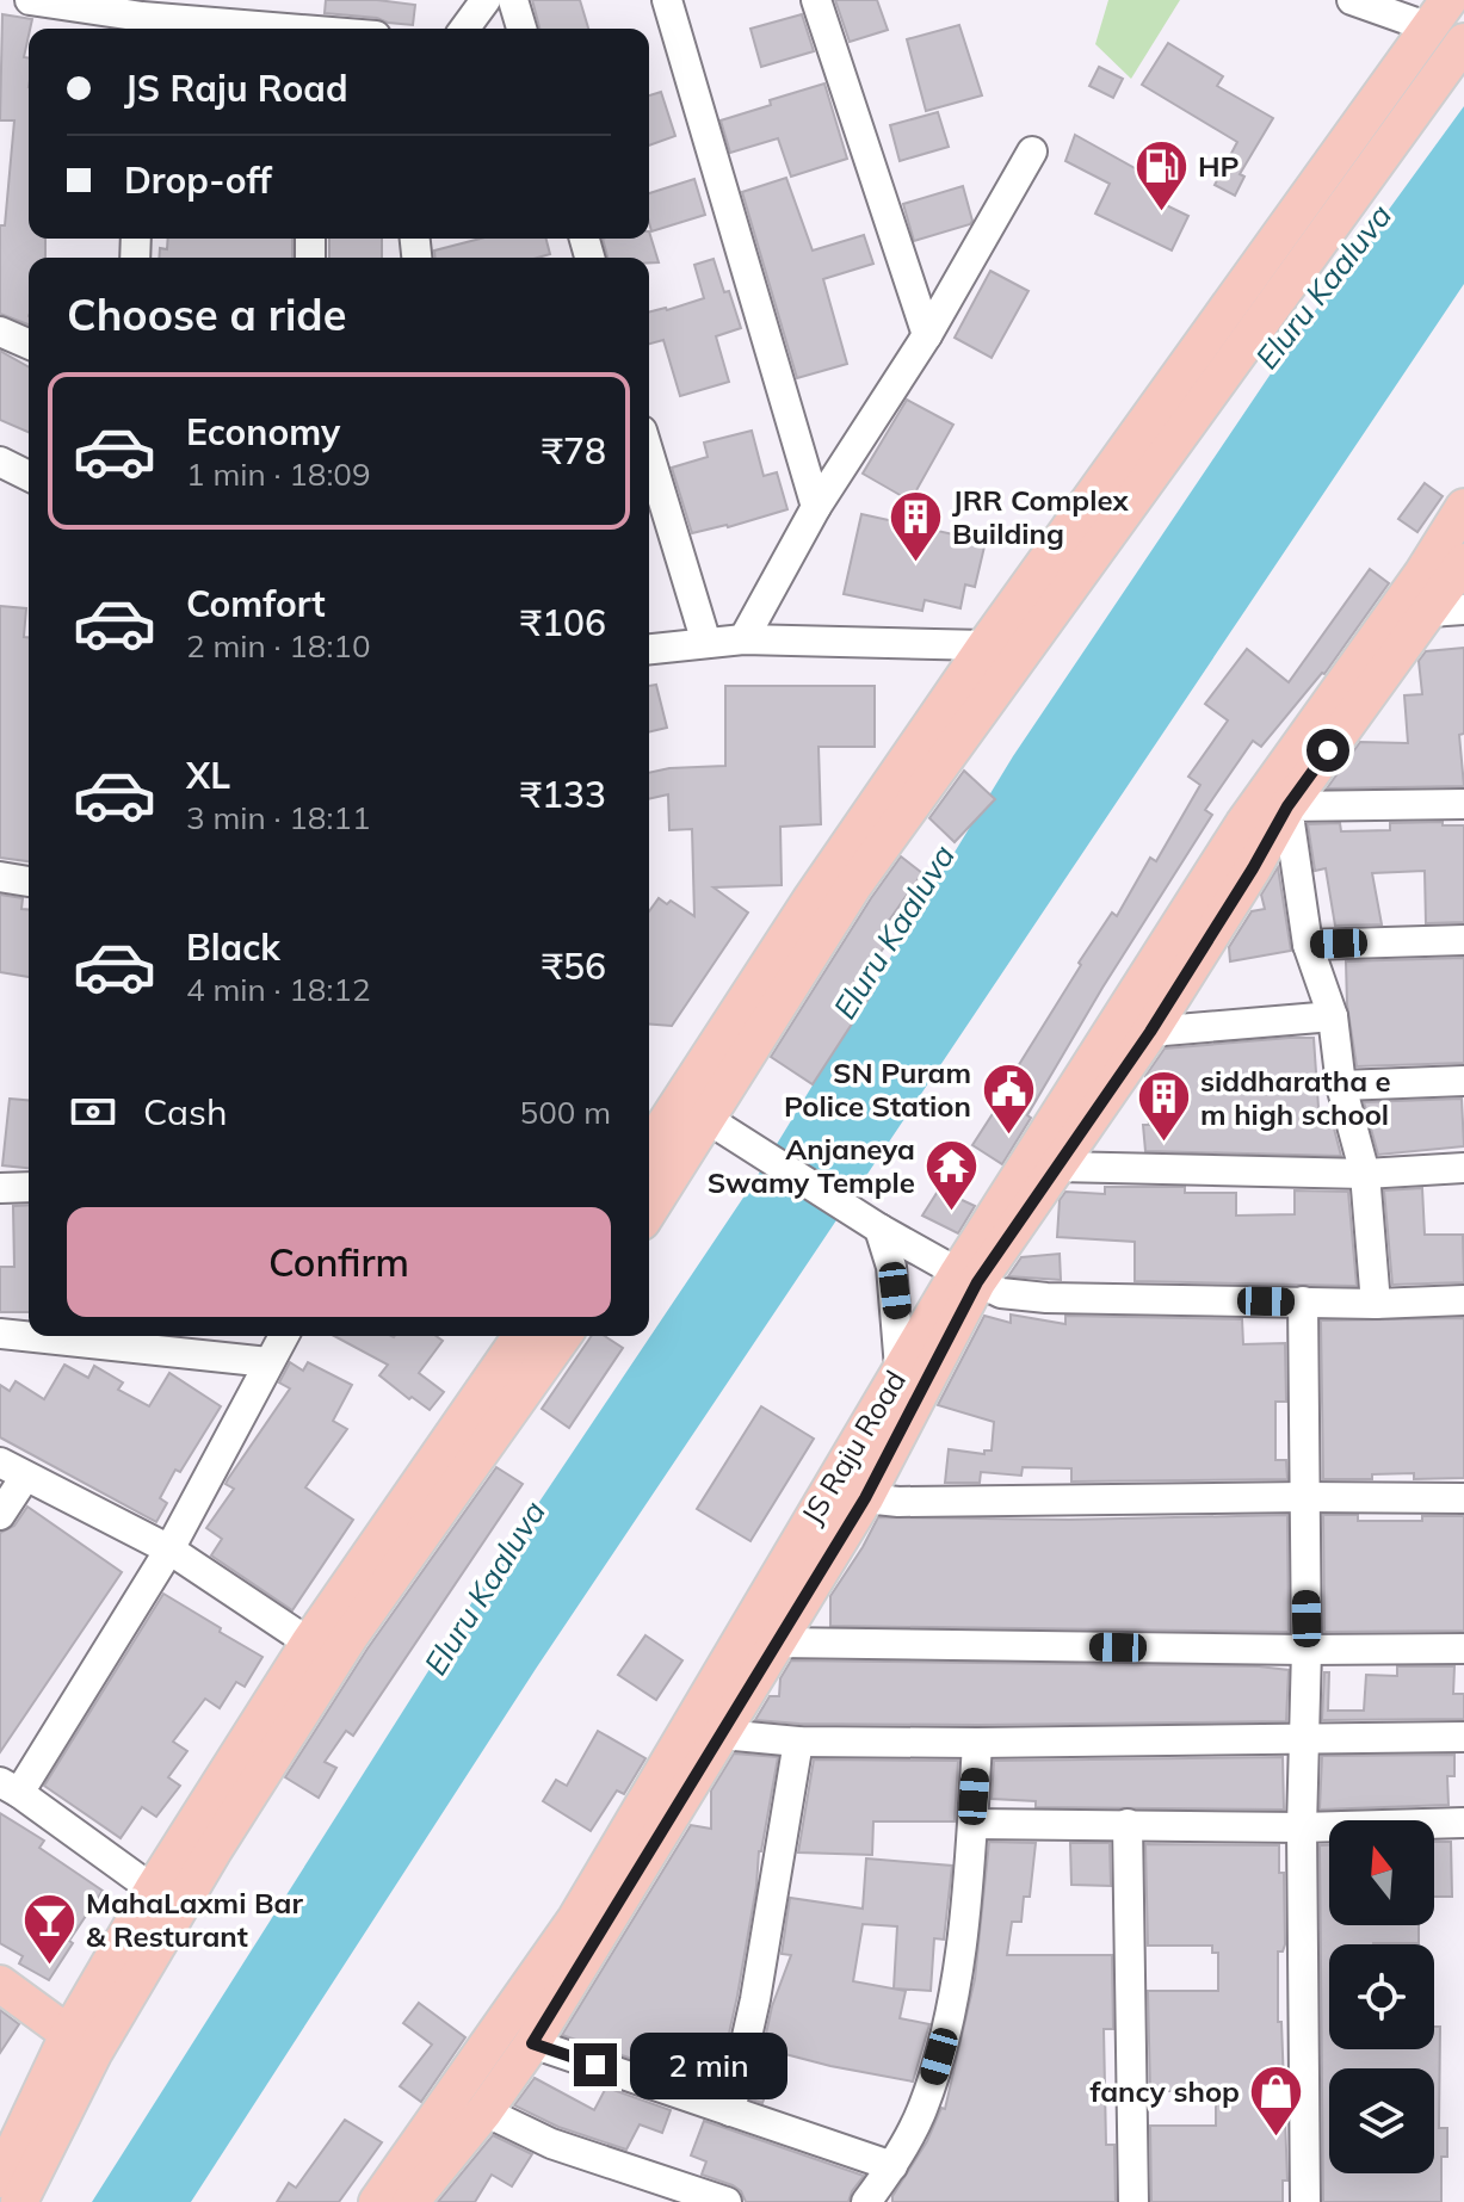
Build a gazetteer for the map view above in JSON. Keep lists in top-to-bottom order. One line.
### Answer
{"streets":{"main road":["JS Raju Road"]},"water":["Eluru Kaaluva"],"places":{"fuel station":["HP"],"building":["JRR Complex Building","siddharatha e m high school"],"public building":["SN Puram Police Station"],"temple":["Anjaneya Swamy Temple"],"bar":["MahaLaxmi Bar & Resturant"],"shop":["fancy shop"]},"north":"top","page":{"banner":["JS Raju Road","Drop-off"],"heading":"Choose a ride","list":[{"name":"Economy","note":"1 min · 18:09","value":"₹78"},{"name":"Comfort","note":"2 min · 18:10","value":"₹106"},{"name":"XL","note":"3 min · 18:11","value":"₹133"},{"name":"Black","note":"4 min · 18:12","value":"₹56"}],"pay":["Cash","500 m"],"buttons":"Confirm","bubble":"2 min"}}
